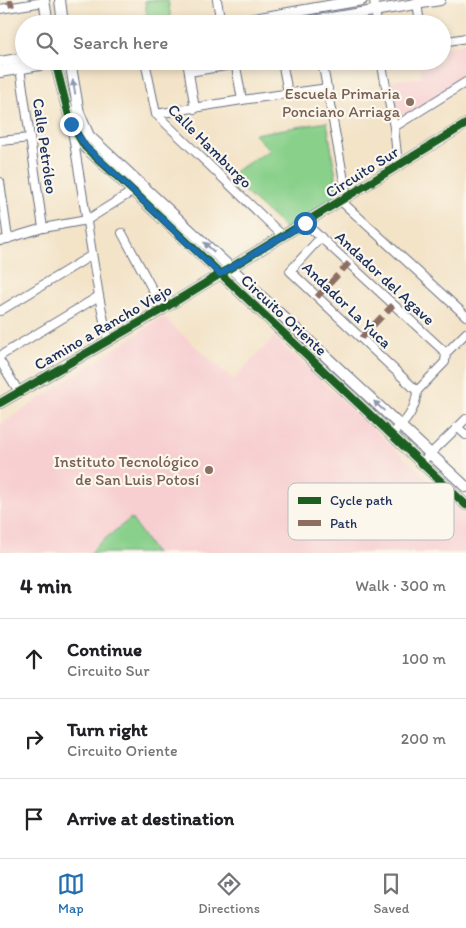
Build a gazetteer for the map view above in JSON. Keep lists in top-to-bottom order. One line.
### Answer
{"streets":{"street":["Calle Petróleo","Calle Hamburgo","Circuito Sur","Andador del Agave","Andador La Yuca","Circuito Oriente","Camino a Rancho Viejo"]},"crossings":[["Calle Hamburgo","Circuito Sur"],["Circuito Sur","Andador del Agave"],["Circuito Sur","Circuito Oriente"],["Circuito Sur","Camino a Rancho Viejo"],["Andador del Agave","Andador La Yuca"],["Circuito Oriente","Camino a Rancho Viejo"]],"places":["Escuela Primaria Ponciano Arriaga","Instituto Tecnológico de San Luis Potosí"],"legend":["Cycle path","Path"],"page":{"search":"Search here","heading":["4 min","Walk · 300 m"],"list":[["Continue","Circuito Sur","100 m"],["Turn right","Circuito Oriente","200 m"],"Arrive at destination"],"nav":["Map","Directions","Saved"]}}
